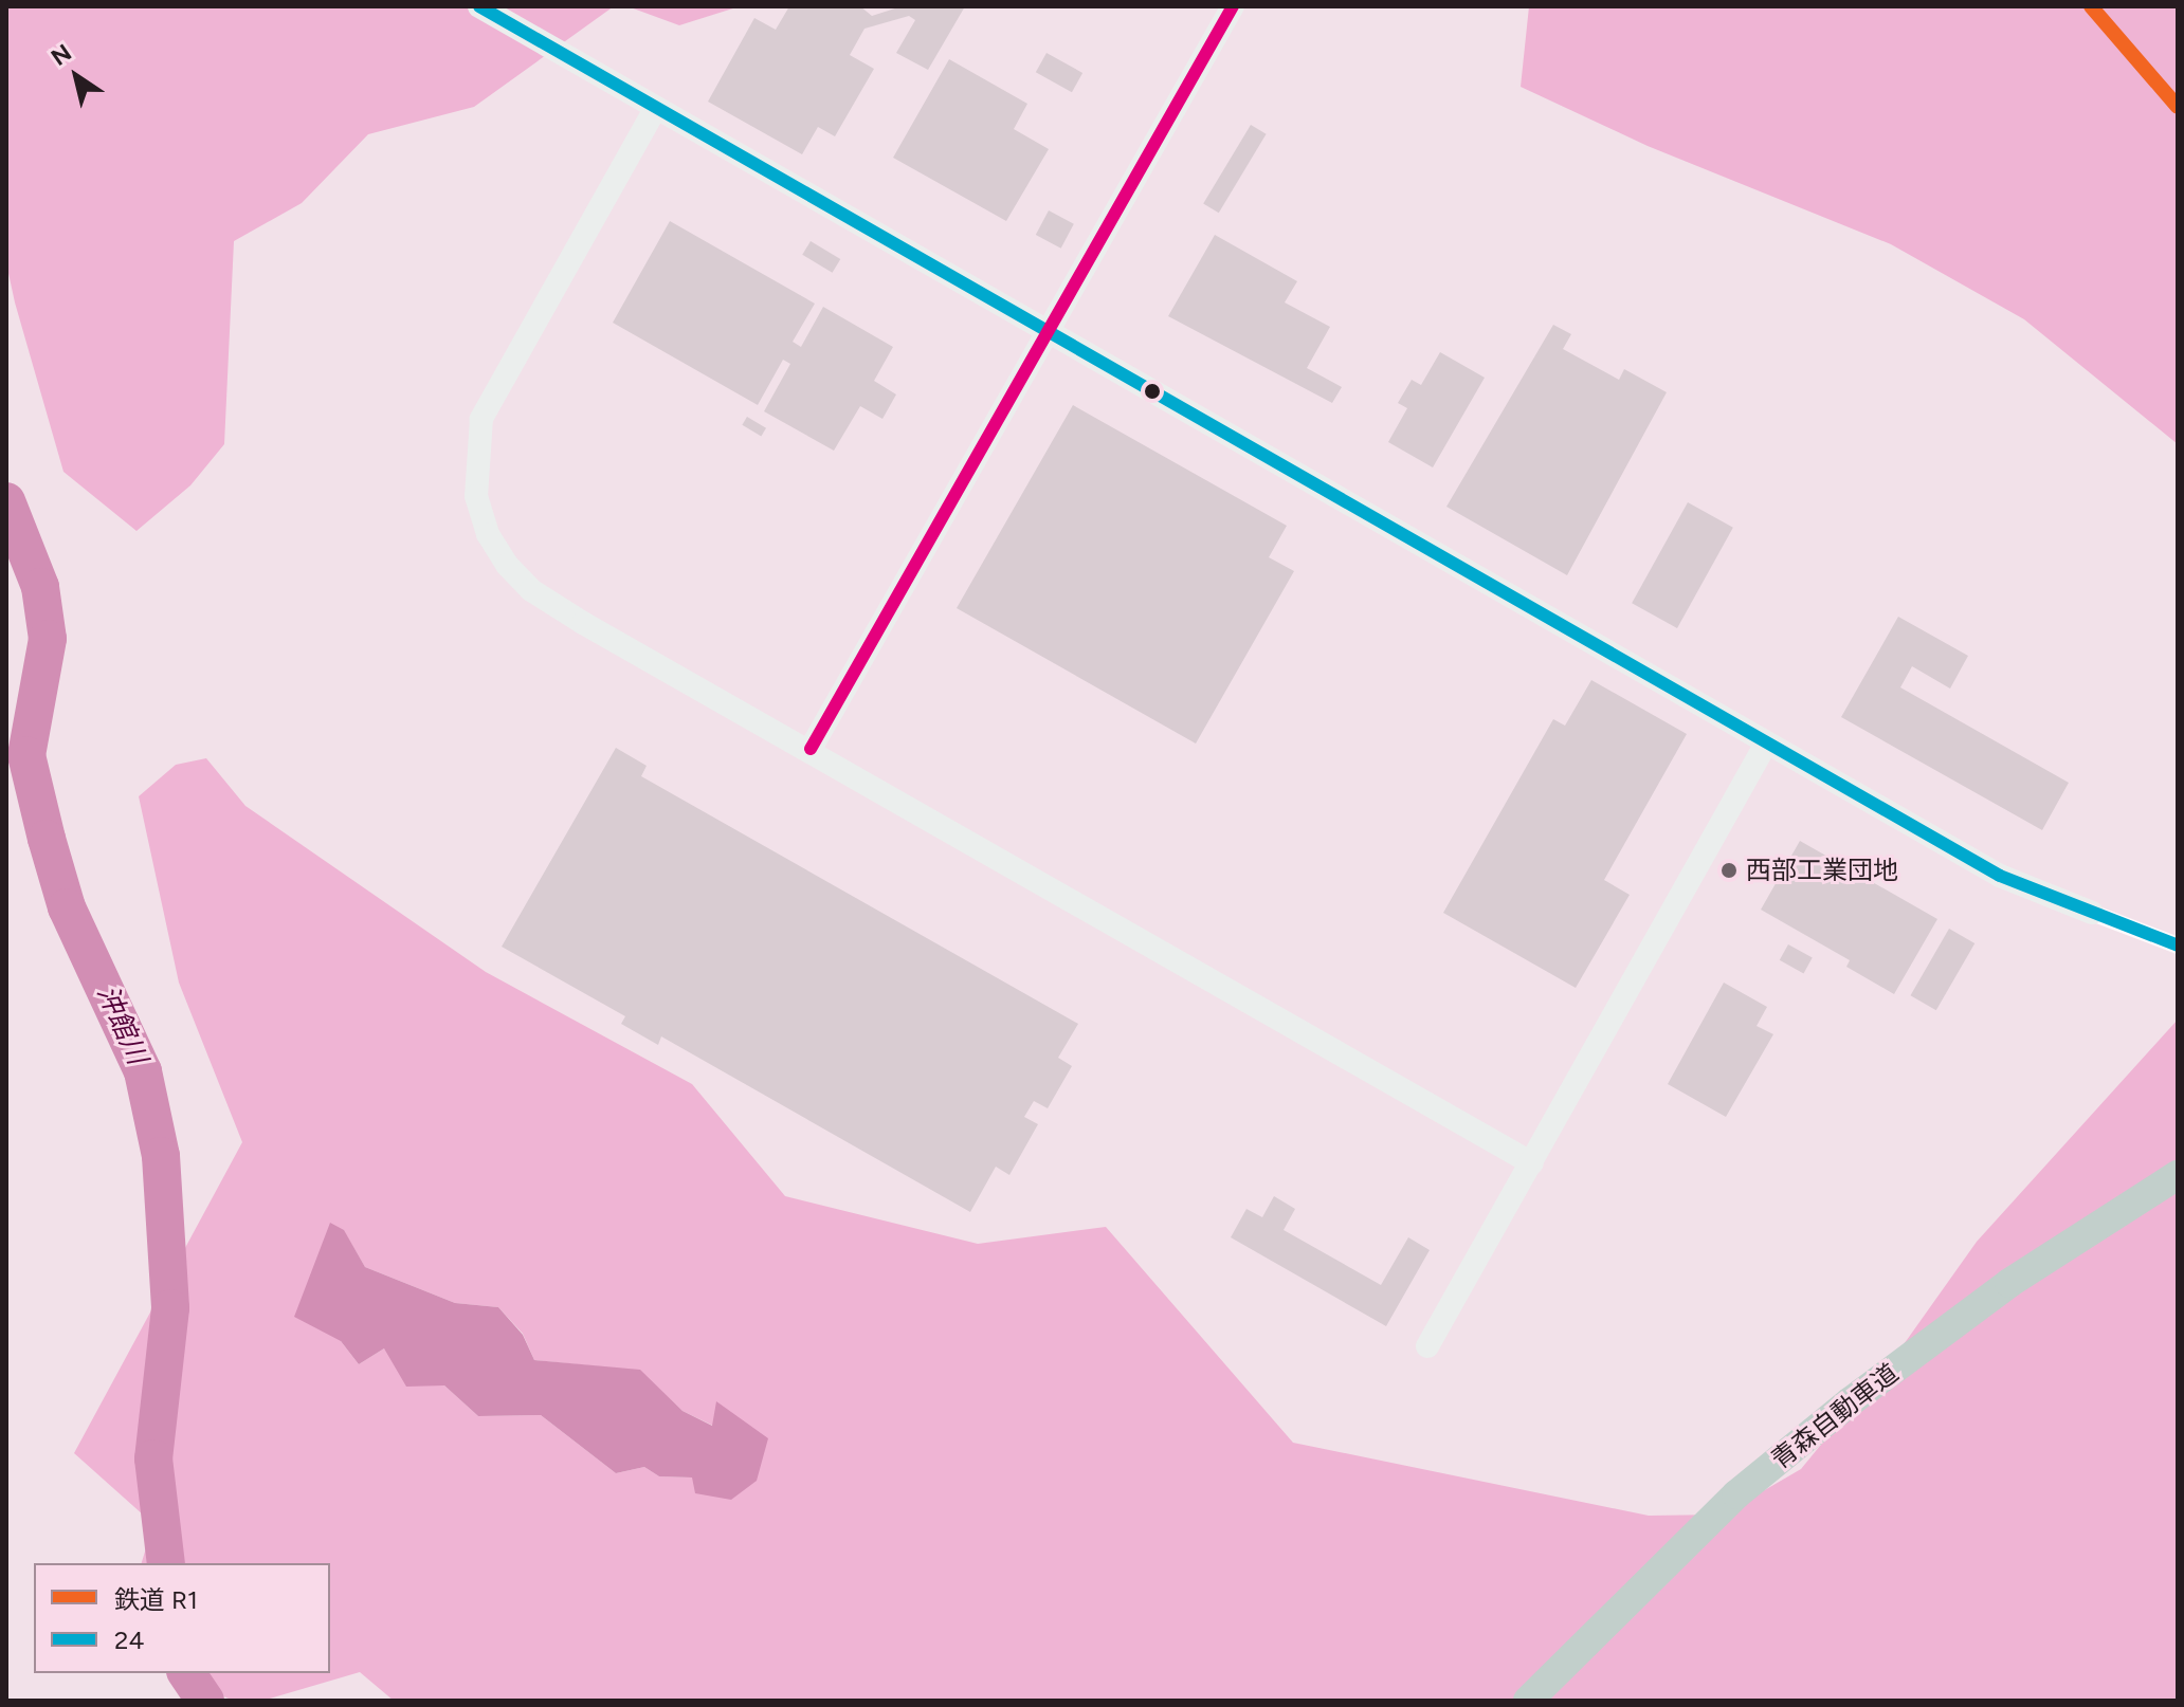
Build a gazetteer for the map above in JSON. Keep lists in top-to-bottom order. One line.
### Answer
{"streets":{"highway":["青森自動車道"]},"water":["沖館川"],"places":["西部工業団地"],"lines":["rail line R1","transit line 24"],"legend":["鉄道 R1","24"],"north":"top left"}
